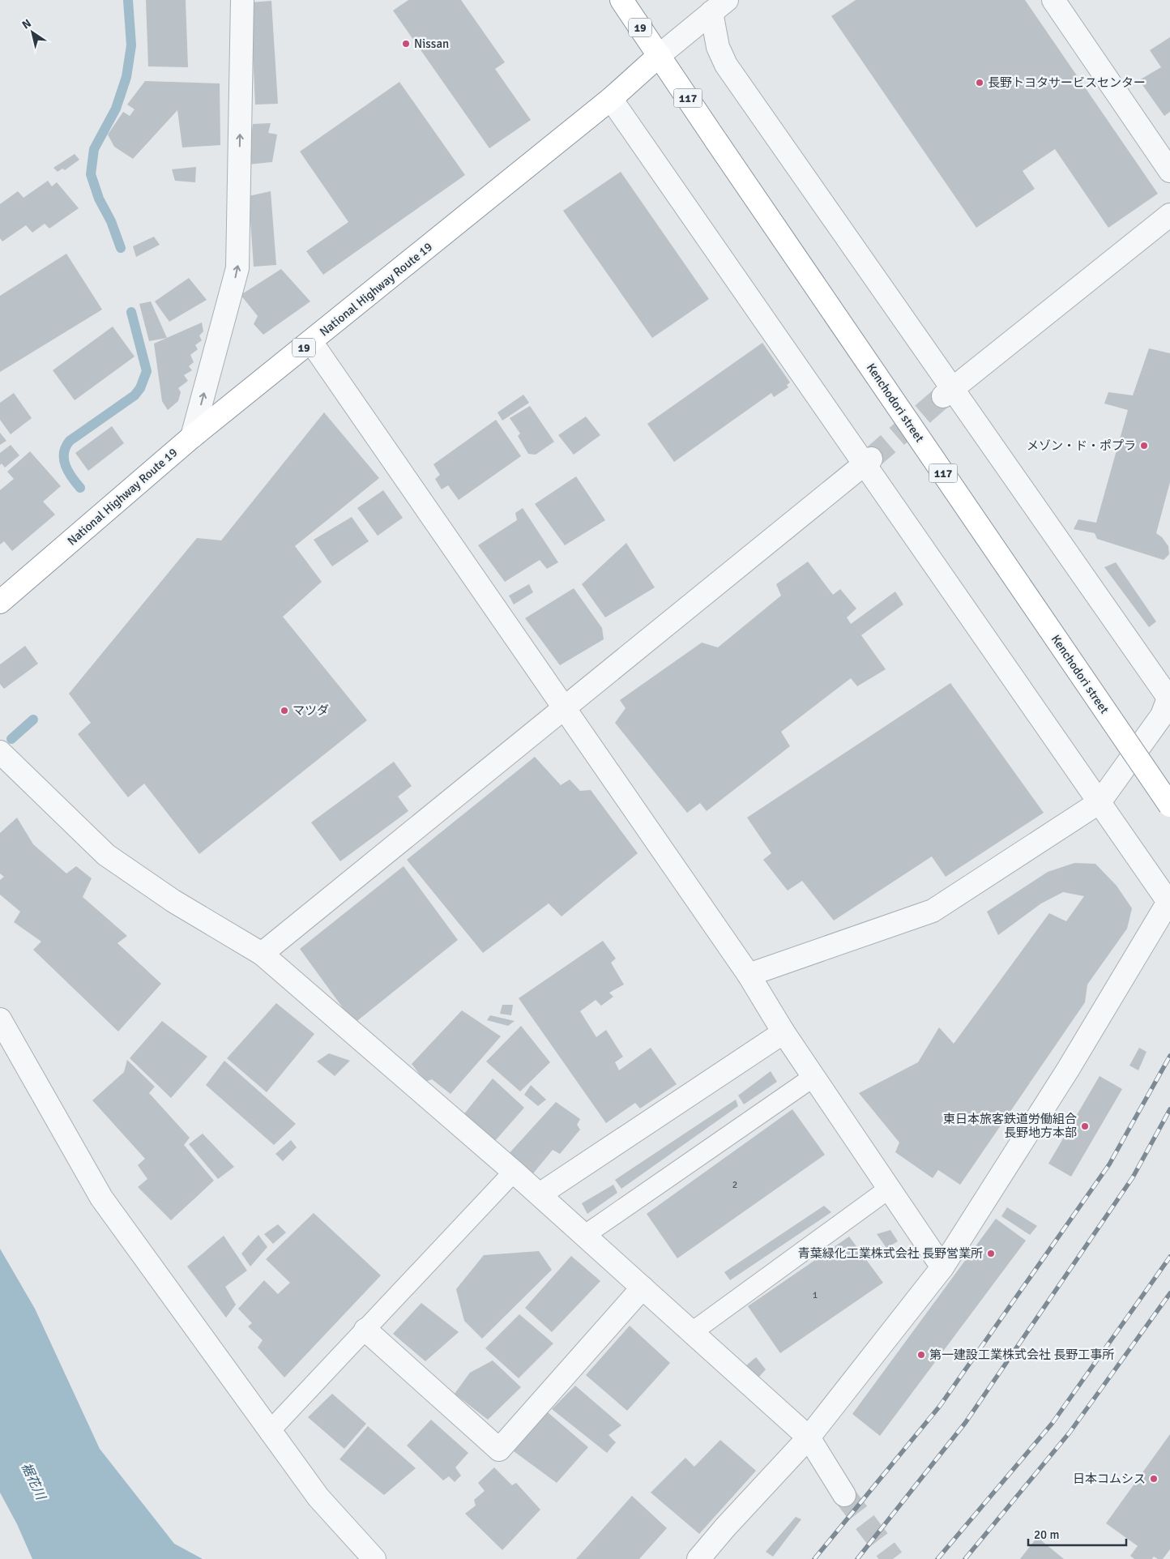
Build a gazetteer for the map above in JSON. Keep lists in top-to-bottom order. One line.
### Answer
{"streets":{"highway":["19","117","National Highway Route 19","Kenchodori street"]},"crossings":[["National Highway Route 19","Kenchodori street"]],"water":["裾花川"],"places":["Nissan","長野トヨタサービスセンター","メゾン・ド・ポプラ","マツダ","東日本旅客鉄道労働組合 長野地方本部","青葉緑化工業株式会社 長野営業所","第一建設工業株式会社 長野工事所","日本コムシス"],"house_numbers":["2","1"],"scale_bar":"20 m","north":"top left"}
